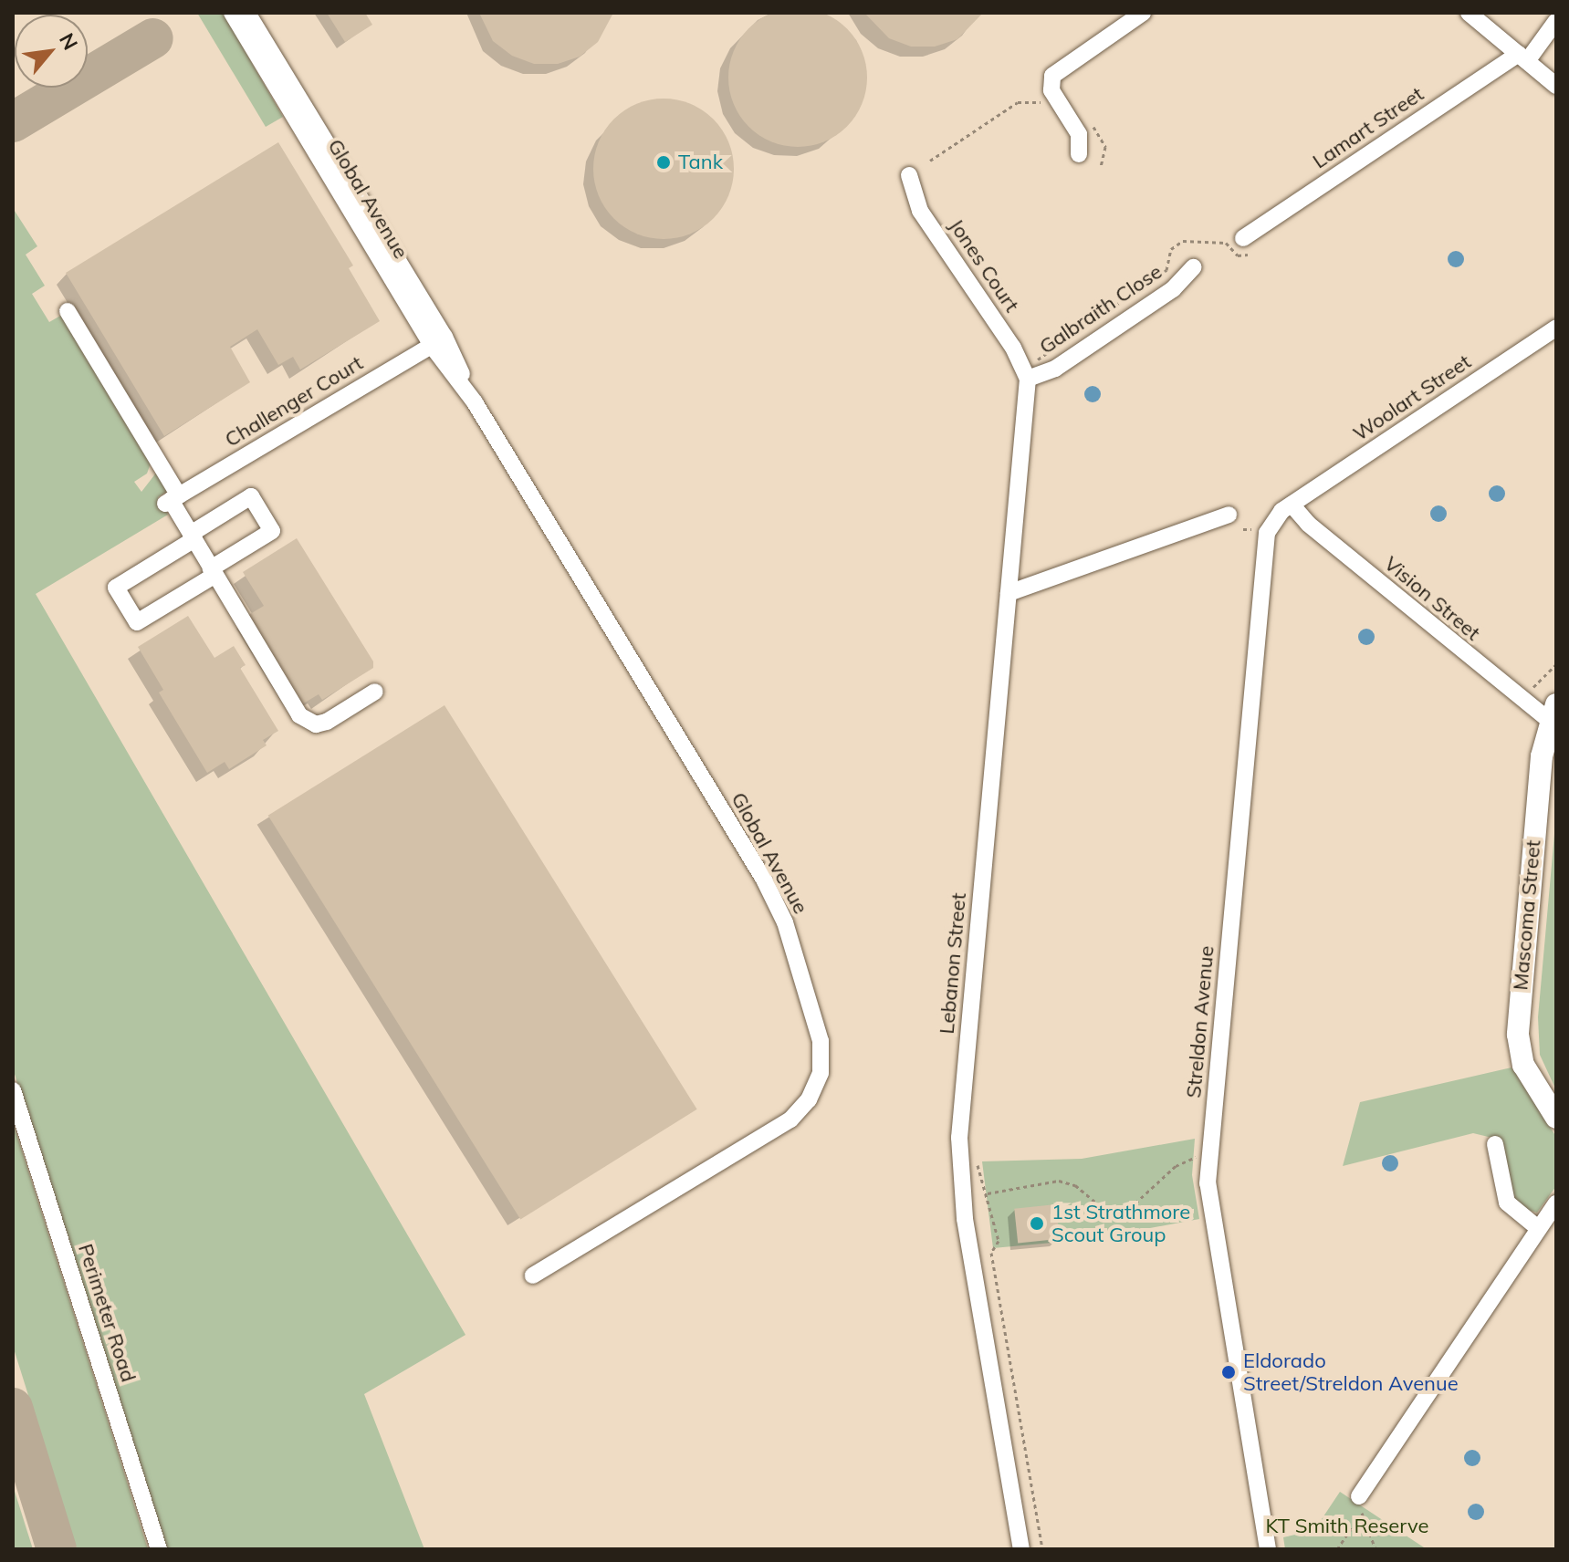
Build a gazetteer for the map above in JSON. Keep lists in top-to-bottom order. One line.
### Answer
{"streets":{"main road":["Mascoma Street"],"street":["Lamart Street","Global Avenue","Jones Court","Galbraith Close","Woolart Street","Challenger Court","Vision Street","Lebanon Street","Streldon Avenue","Perimeter Road"]},"crossings":[["Global Avenue","Challenger Court"],["Jones Court","Galbraith Close"],["Jones Court","Lebanon Street"],["Galbraith Close","Lebanon Street"],["Woolart Street","Vision Street"],["Woolart Street","Streldon Avenue"],["Vision Street","Mascoma Street"],["Vision Street","Streldon Avenue"]],"parks":["KT Smith Reserve"],"places":["Tank","1st Strathmore Scout Group","Eldorado Street/Streldon Avenue"],"north":"top right"}
